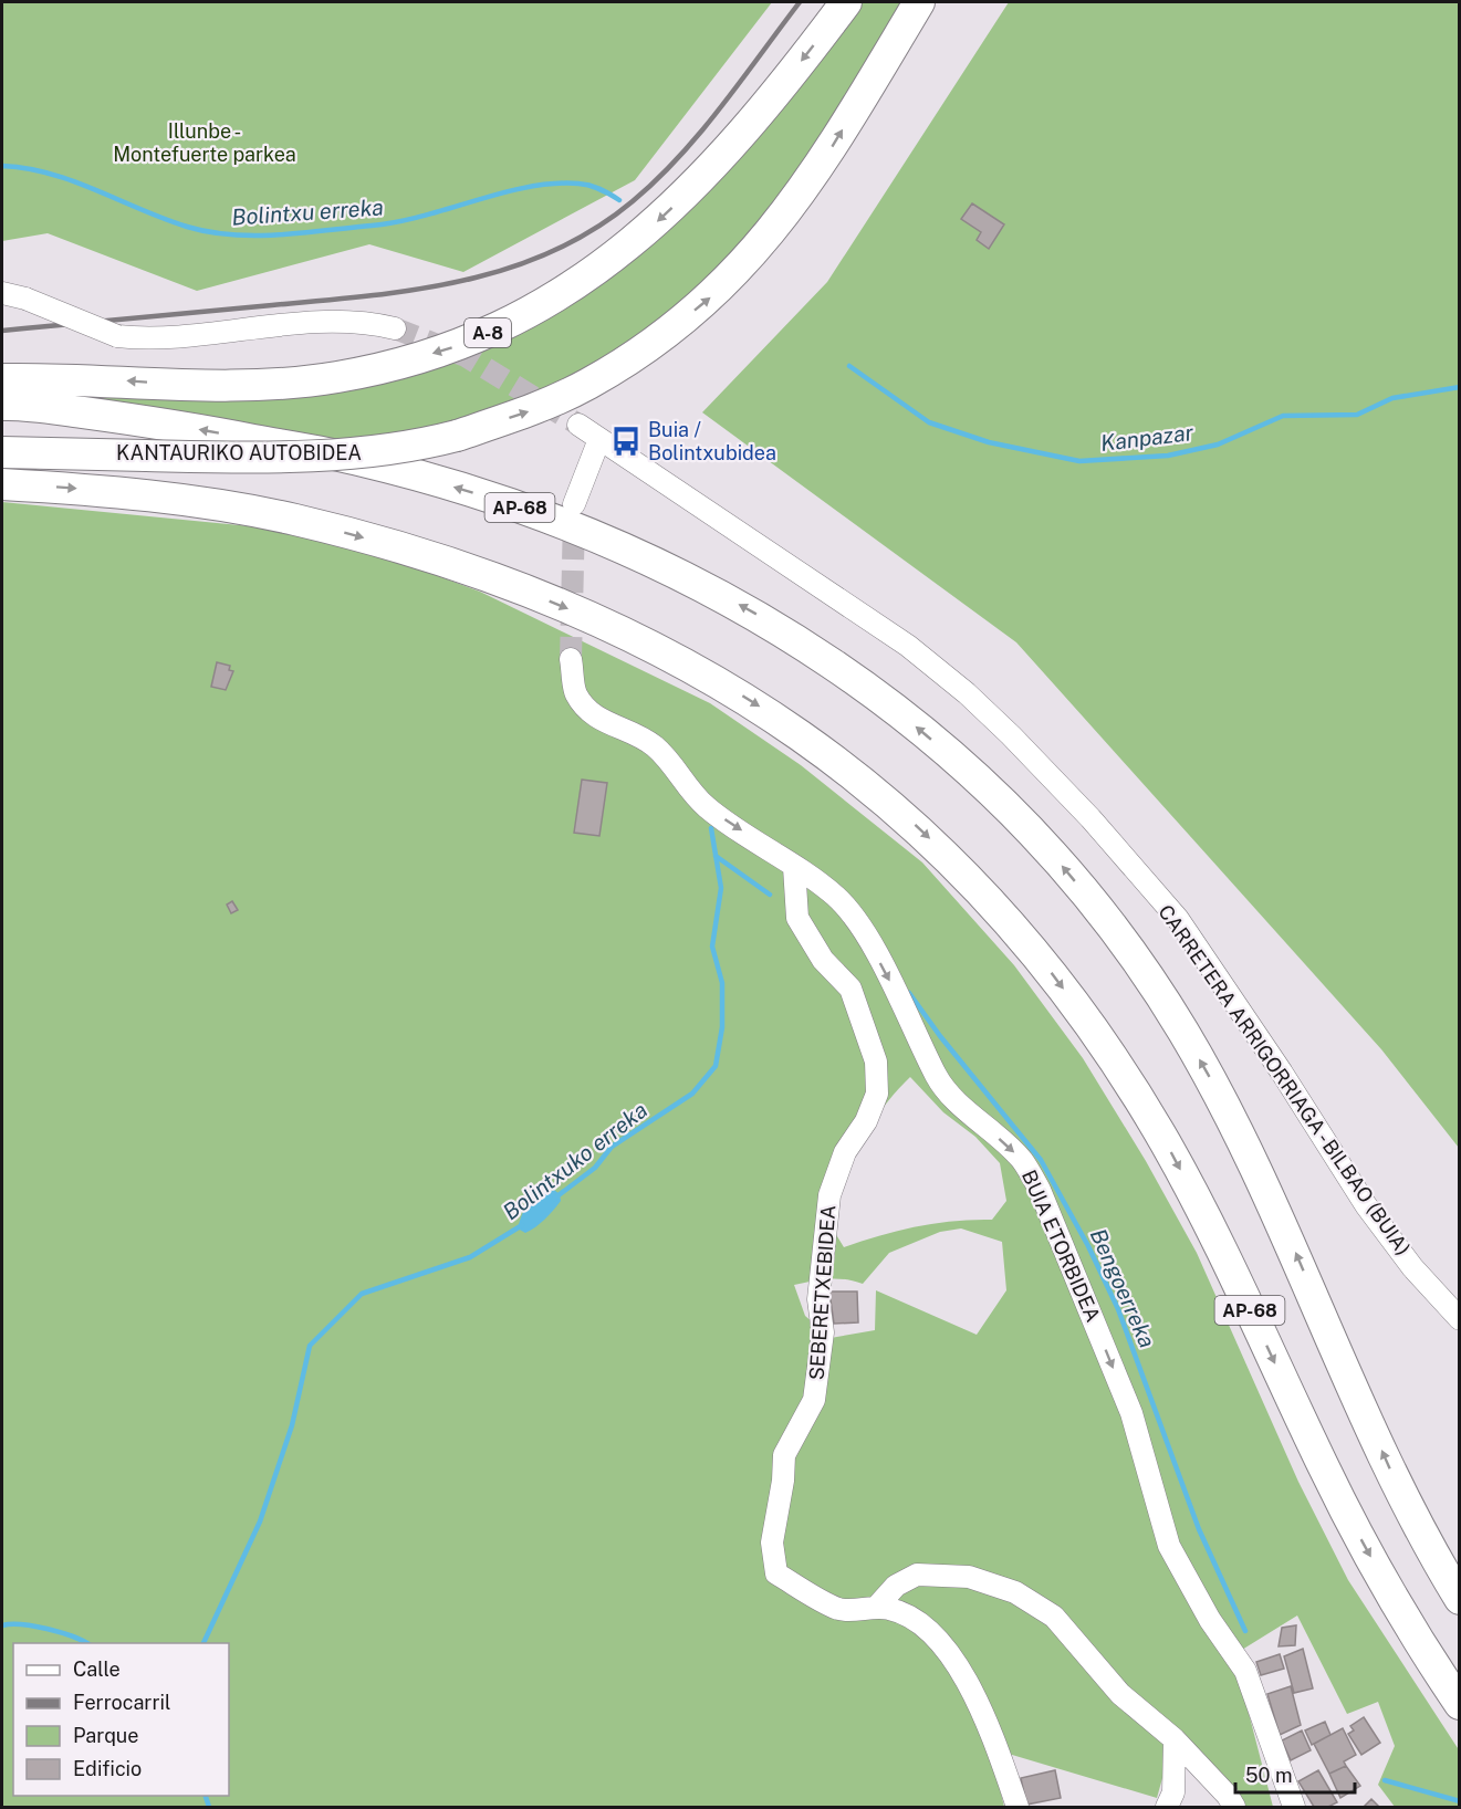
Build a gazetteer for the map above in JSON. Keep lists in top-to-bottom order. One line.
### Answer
{"streets":{"highway":["A-8","KANTAURIKO AUTOBIDEA","AP-68"],"street":["CARRETERA ARRIGORRIAGA - BILBAO (BUIA)","BUIA ETORBIDEA","SEBERETXEBIDEA"]},"crossings":[["BUIA ETORBIDEA","SEBERETXEBIDEA"]],"one_way":["BUIA ETORBIDEA"],"water":["Bolintxu erreka","Kanpazar","Bolintxuko erreka","Bengoerreka"],"parks":["Illunbe - Montefuerte parkea"],"places":{"bus stop":["Buia / Bolintxubidea"]},"legend":["Calle","Ferrocarril","Parque","Edificio"],"scale_bar":"50 m"}
